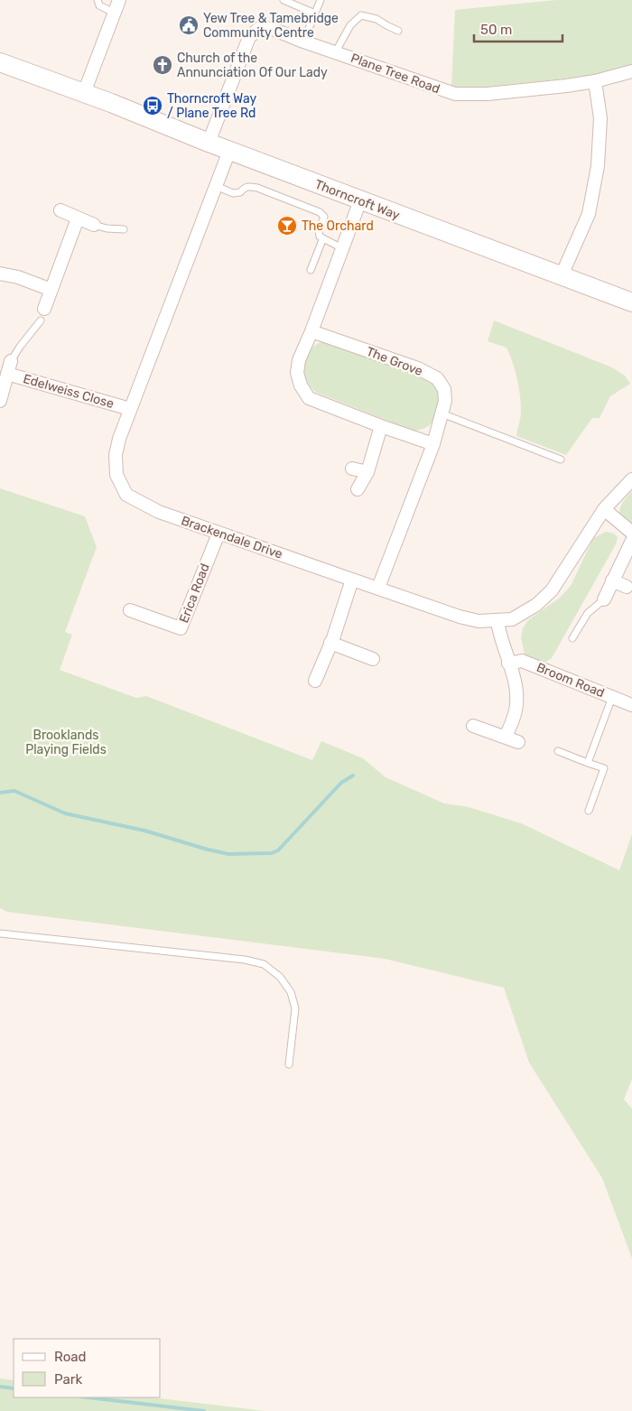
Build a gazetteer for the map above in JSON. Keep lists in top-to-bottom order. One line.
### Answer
{"streets":{"street":["Plane Tree Road","Thorncroft Way","The Grove","Edelweiss Close","Brackendale Drive","Erica Road","Broom Road"]},"crossings":[["Plane Tree Road","Thorncroft Way"],["Thorncroft Way","Brackendale Drive"],["The Grove","Brackendale Drive"],["Edelweiss Close","Brackendale Drive"],["Brackendale Drive","Erica Road"]],"parks":["Brooklands Playing Fields"],"places":{"public building":["Yew Tree & Tamebridge Community Centre"],"church":["Church of the Annunciation Of Our Lady"],"bus stop":["Thorncroft Way / Plane Tree Rd"],"bar":["The Orchard"]},"legend":["Road","Park"],"scale_bar":"50 m"}
